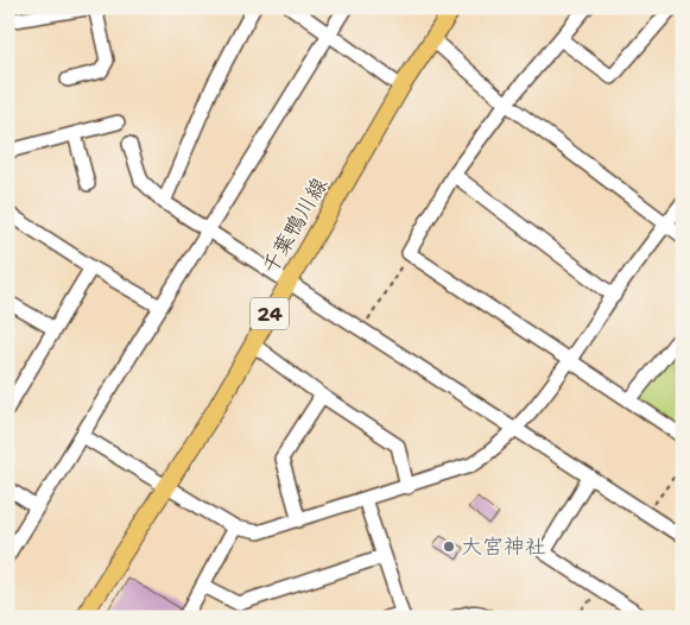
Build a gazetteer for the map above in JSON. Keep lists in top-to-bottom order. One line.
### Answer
{"streets":{"main road":["千葉鴨川線","24"]},"places":["大宮神社"]}
